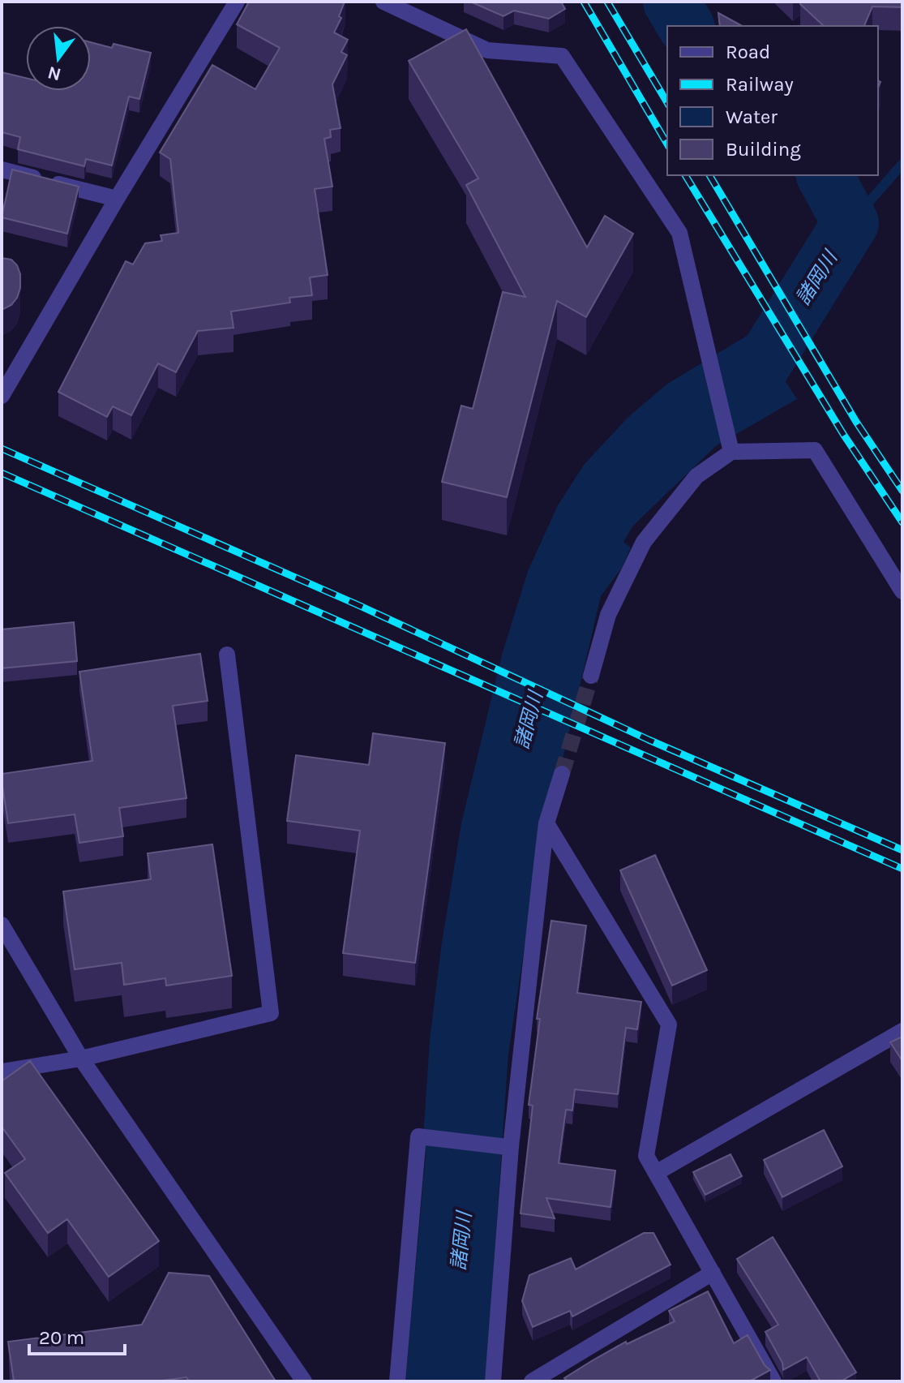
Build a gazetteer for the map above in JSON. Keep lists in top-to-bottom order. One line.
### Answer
{"water":["諸岡川"],"legend":["Road","Railway","Water","Building"],"scale_bar":"20 m","north":"bottom"}
